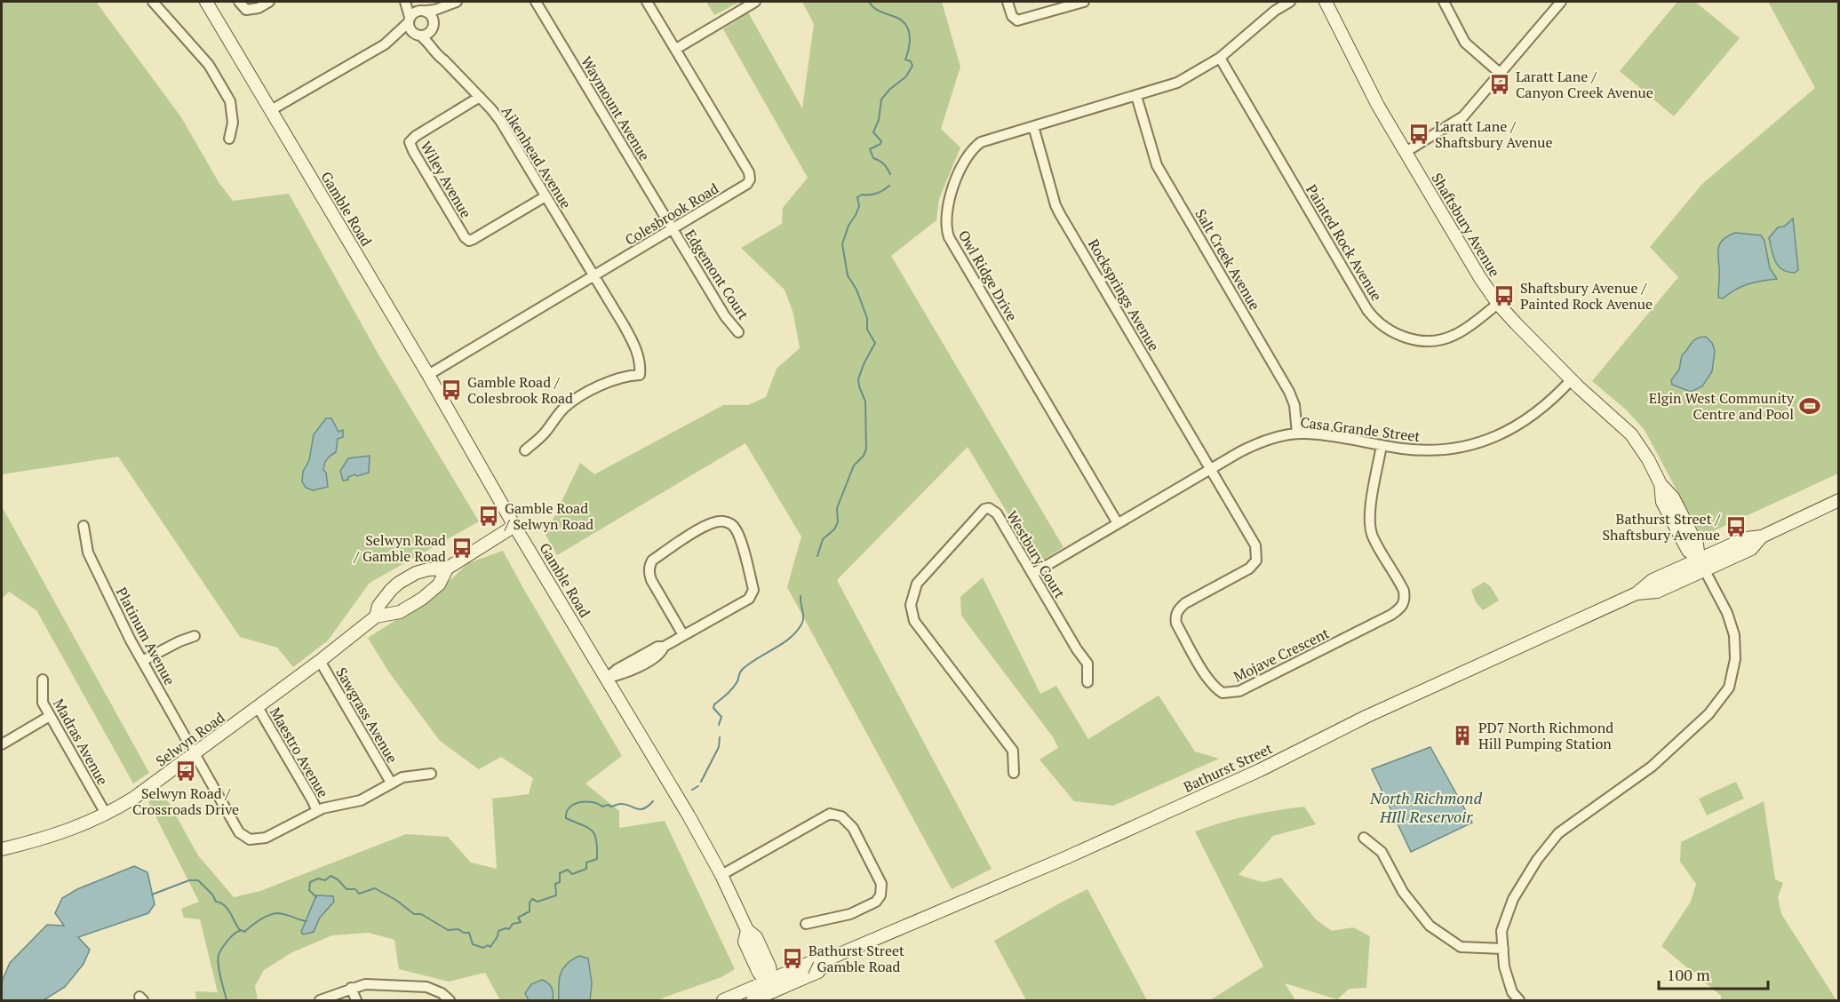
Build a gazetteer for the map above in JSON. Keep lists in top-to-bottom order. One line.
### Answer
{"streets":{"main road":["Gamble Road","Shaftsbury Avenue","Selwyn Road","Bathurst Street"],"street":["Waymount Avenue","Aikenhead Avenue","Wiley Avenue","Colesbrook Road","Painted Rock Avenue","Salt Creek Avenue","Edgemont Court","Owl Ridge Drive","Rocksprings Avenue","Casa Grande Street","Westbury Court","Platinum Avenue","Mojave Crescent","Sawgrass Avenue","Madras Avenue","Maestro Avenue"]},"crossings":[["Waymount Avenue","Colesbrook Road"],["Waymount Avenue","Edgemont Court"],["Aikenhead Avenue","Wiley Avenue"],["Aikenhead Avenue","Colesbrook Road"],["Gamble Road","Colesbrook Road"],["Gamble Road","Selwyn Road"],["Gamble Road","Bathurst Street"],["Colesbrook Road","Edgemont Court"],["Shaftsbury Avenue","Painted Rock Avenue"],["Shaftsbury Avenue","Casa Grande Street"],["Shaftsbury Avenue","Bathurst Street"],["Painted Rock Avenue","Owl Ridge Drive"],["Salt Creek Avenue","Owl Ridge Drive"],["Salt Creek Avenue","Casa Grande Street"],["Owl Ridge Drive","Rocksprings Avenue"],["Owl Ridge Drive","Casa Grande Street"],["Rocksprings Avenue","Casa Grande Street"],["Rocksprings Avenue","Mojave Crescent"],["Casa Grande Street","Westbury Court"],["Casa Grande Street","Mojave Crescent"],["Platinum Avenue","Sawgrass Avenue"],["Platinum Avenue","Selwyn Road"],["Platinum Avenue","Maestro Avenue"],["Sawgrass Avenue","Selwyn Road"],["Selwyn Road","Madras Avenue"],["Selwyn Road","Maestro Avenue"]],"water":["North Richmond HIll Reservoir"],"places":{"bus stop":["Laratt Lane / Canyon Creek Avenue","Laratt Lane / Shaftsbury Avenue","Shaftsbury Avenue / Painted Rock Avenue","Gamble Road / Colesbrook Road","Gamble Road / Selwyn Road","Bathurst Street / Shaftsbury Avenue","Selwyn Road / Gamble Road","Selwyn Road / Crossroads Drive","Bathurst Street / Gamble Road"],"sports":["Elgin West Community Centre and Pool"],"building":["PD7 North Richmond Hill Pumping Station"]},"scale_bar":"100 m"}
